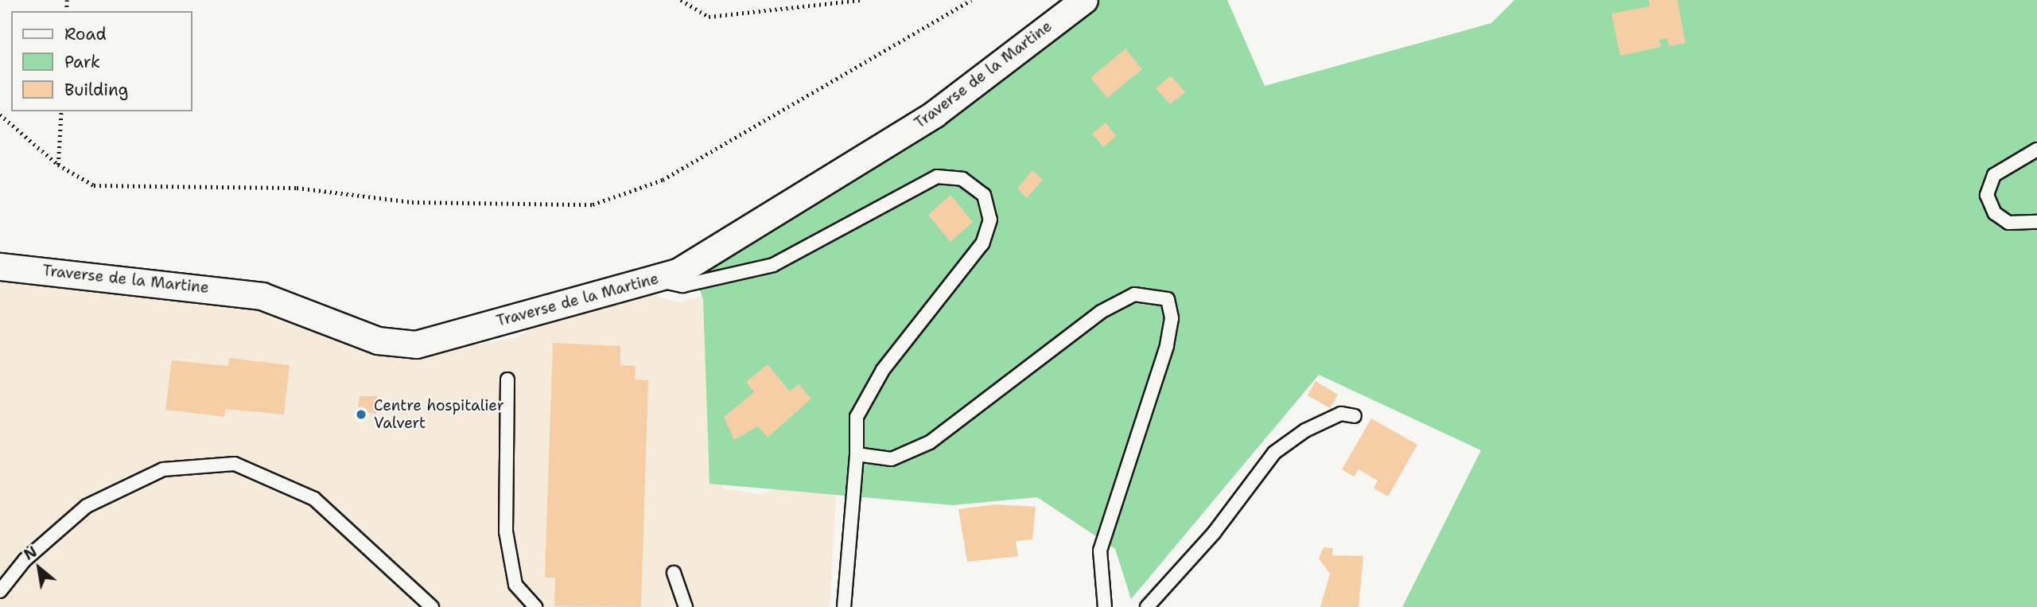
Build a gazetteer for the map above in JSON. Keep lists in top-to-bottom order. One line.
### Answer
{"streets":{"street":["Traverse de la Martine"]},"places":["Centre hospitalier Valvert"],"legend":["Road","Park","Building"],"north":"top left"}
